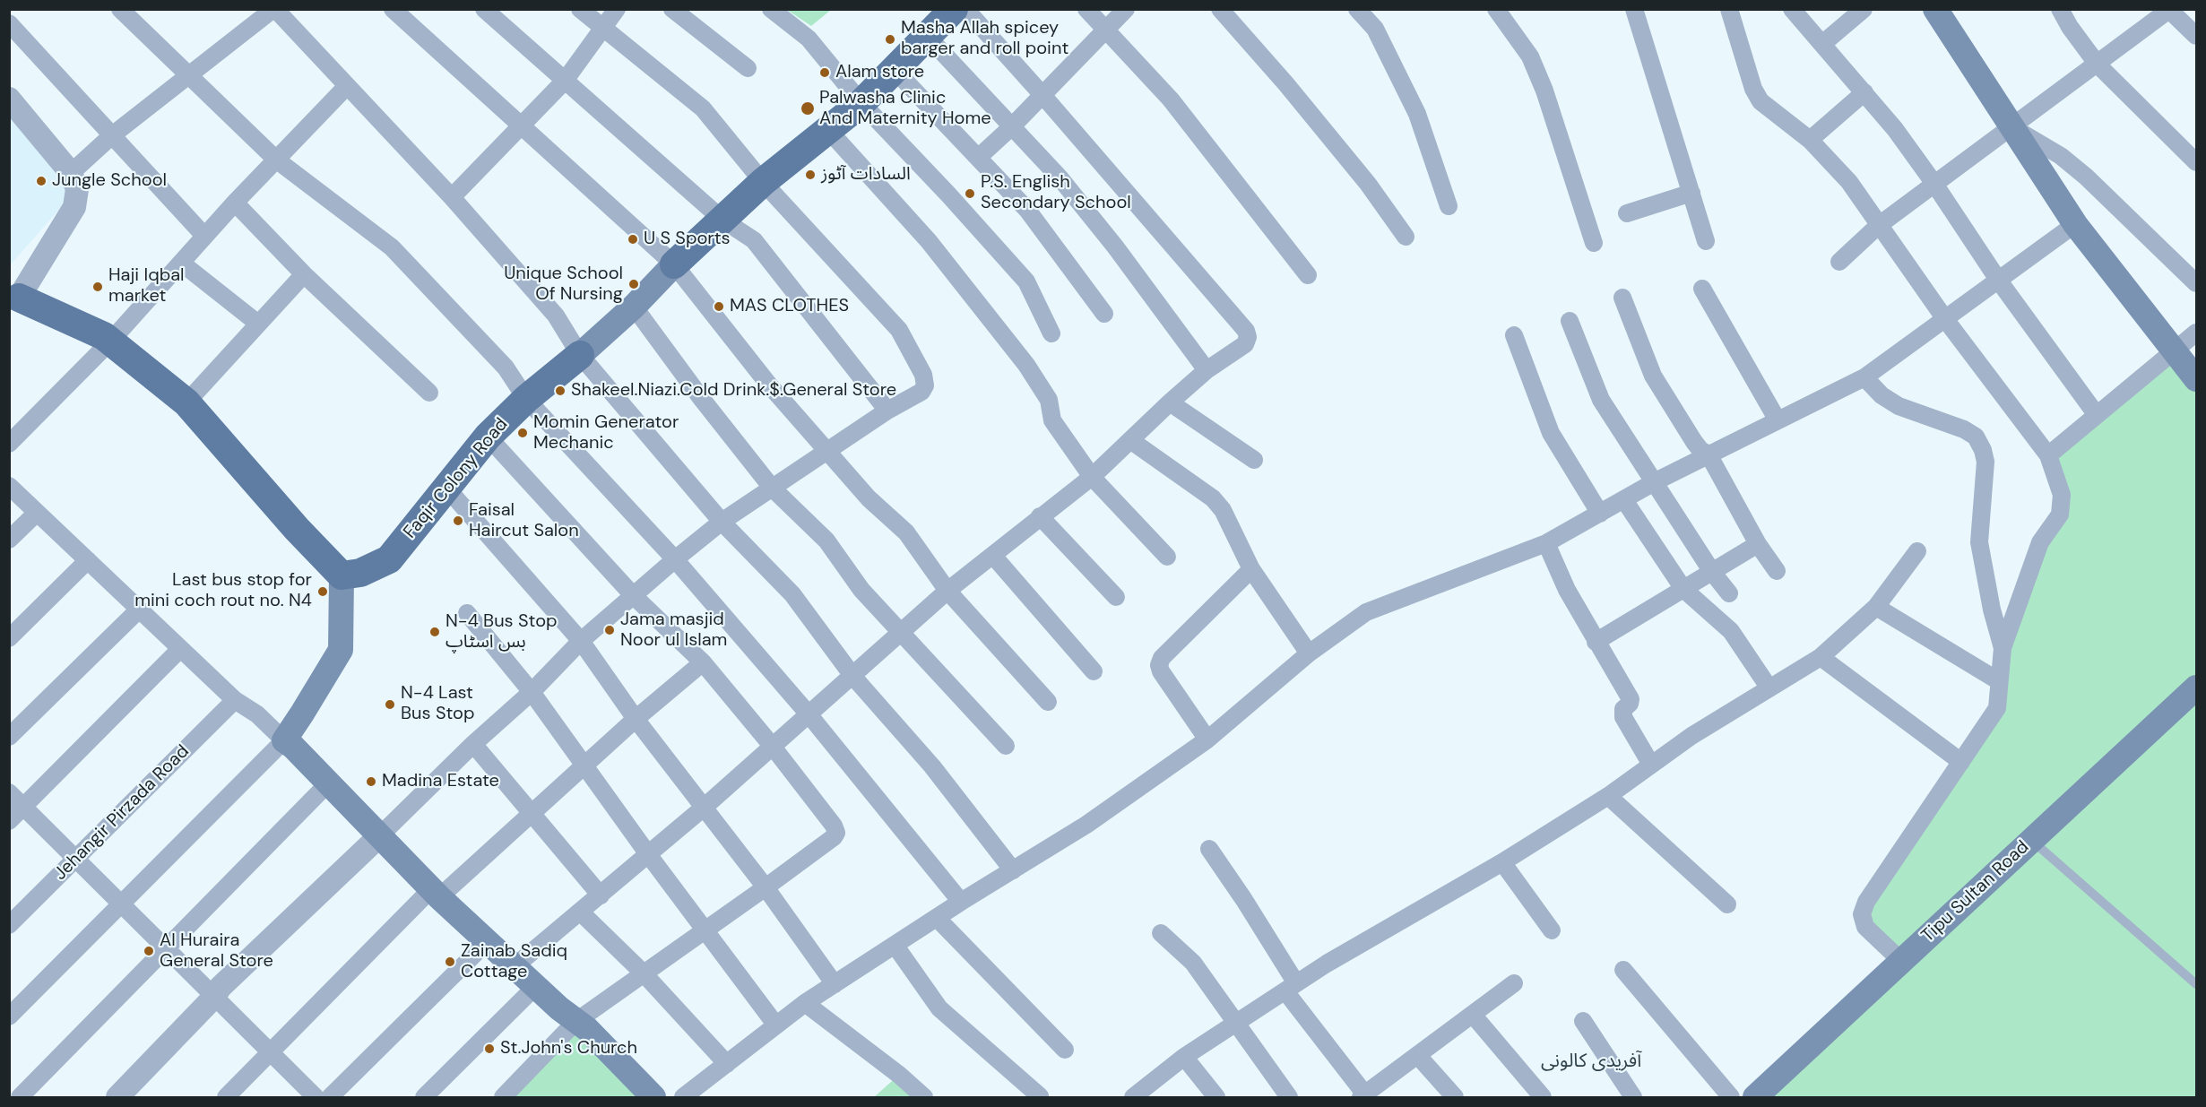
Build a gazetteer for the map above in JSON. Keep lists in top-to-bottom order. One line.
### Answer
{"streets":{"main road":["Faqir Colony Road","Tipu Sultan Road"],"street":["Jehangir Pirzada Road"]},"districts":["آفریدی کالونی"],"places":["Masha Allah spicey barger and roll point","Alam store","Palwasha Clinic And Maternity Home","السادات آٹوز","Jungle School","P.S. English Secondary School","U S Sports","Unique School Of Nursing","Haji Iqbal market","MAS CLOTHES","Shakeel.Niazi.Cold Drink.$.General Store","Momin Generator Mechanic","Faisal Haircut Salon","Last bus stop for mini coch rout no. N4","Jama masjid Noor ul Islam","N-4 Bus Stop بس اسٹاپ","N-4 Last Bus Stop","Madina Estate","Al Huraira General Store","Zainab Sadiq Cottage","St.John's Church"]}
